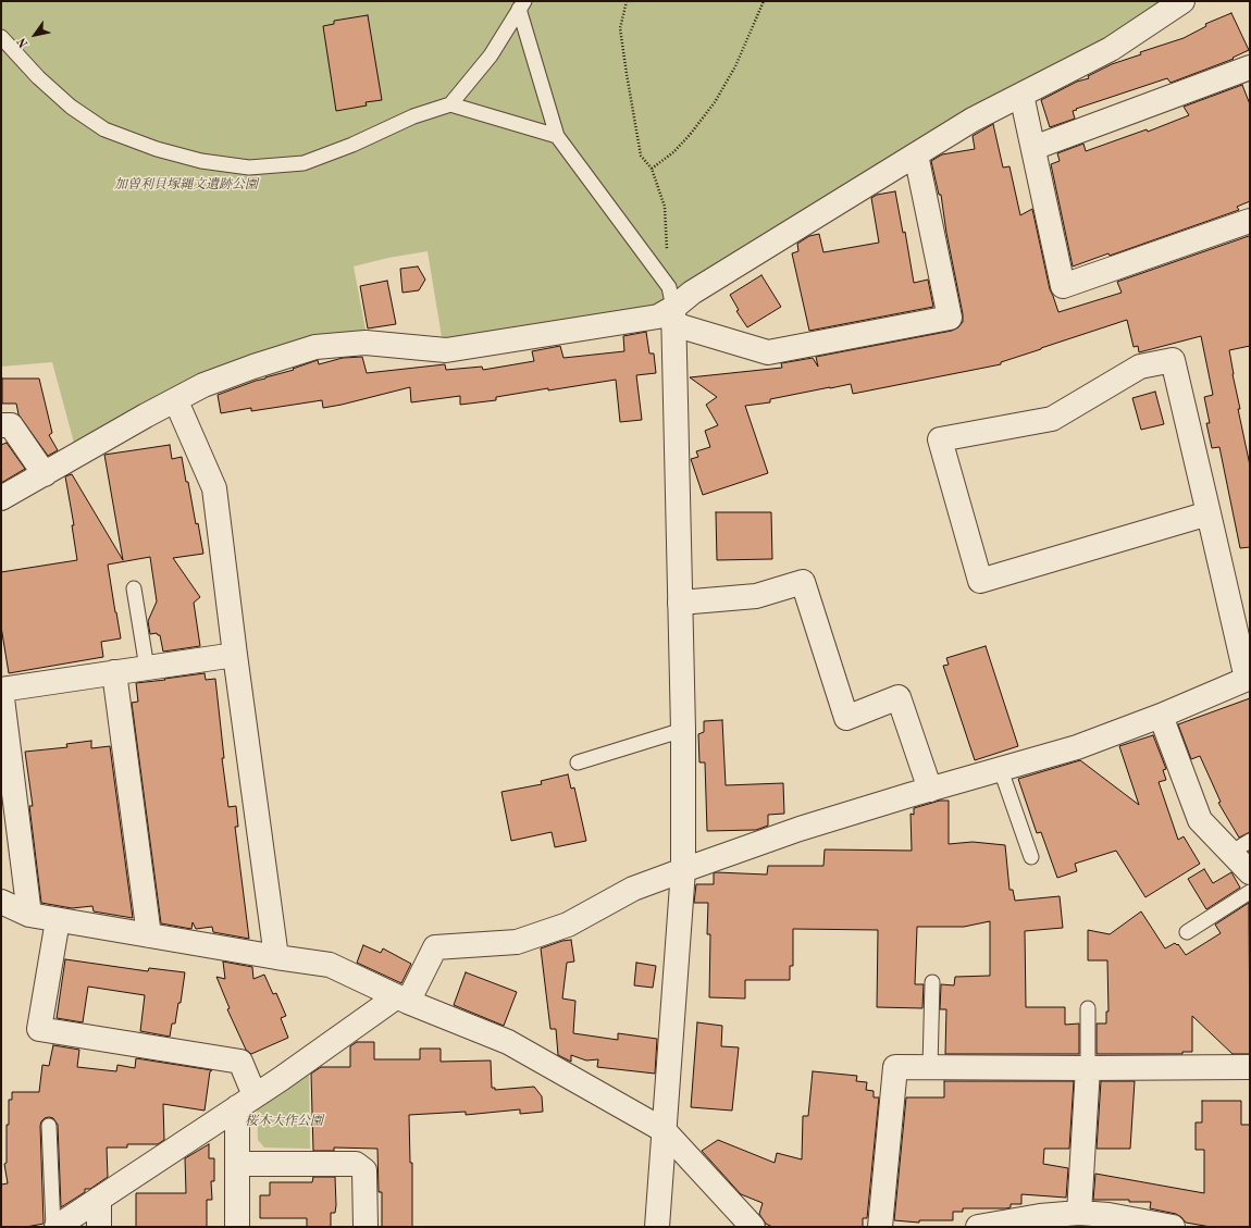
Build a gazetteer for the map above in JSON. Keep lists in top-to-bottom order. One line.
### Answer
{"parks":["加曽利貝塚縄文遺跡公園","桜木大作公園"],"north":"bottom left"}
